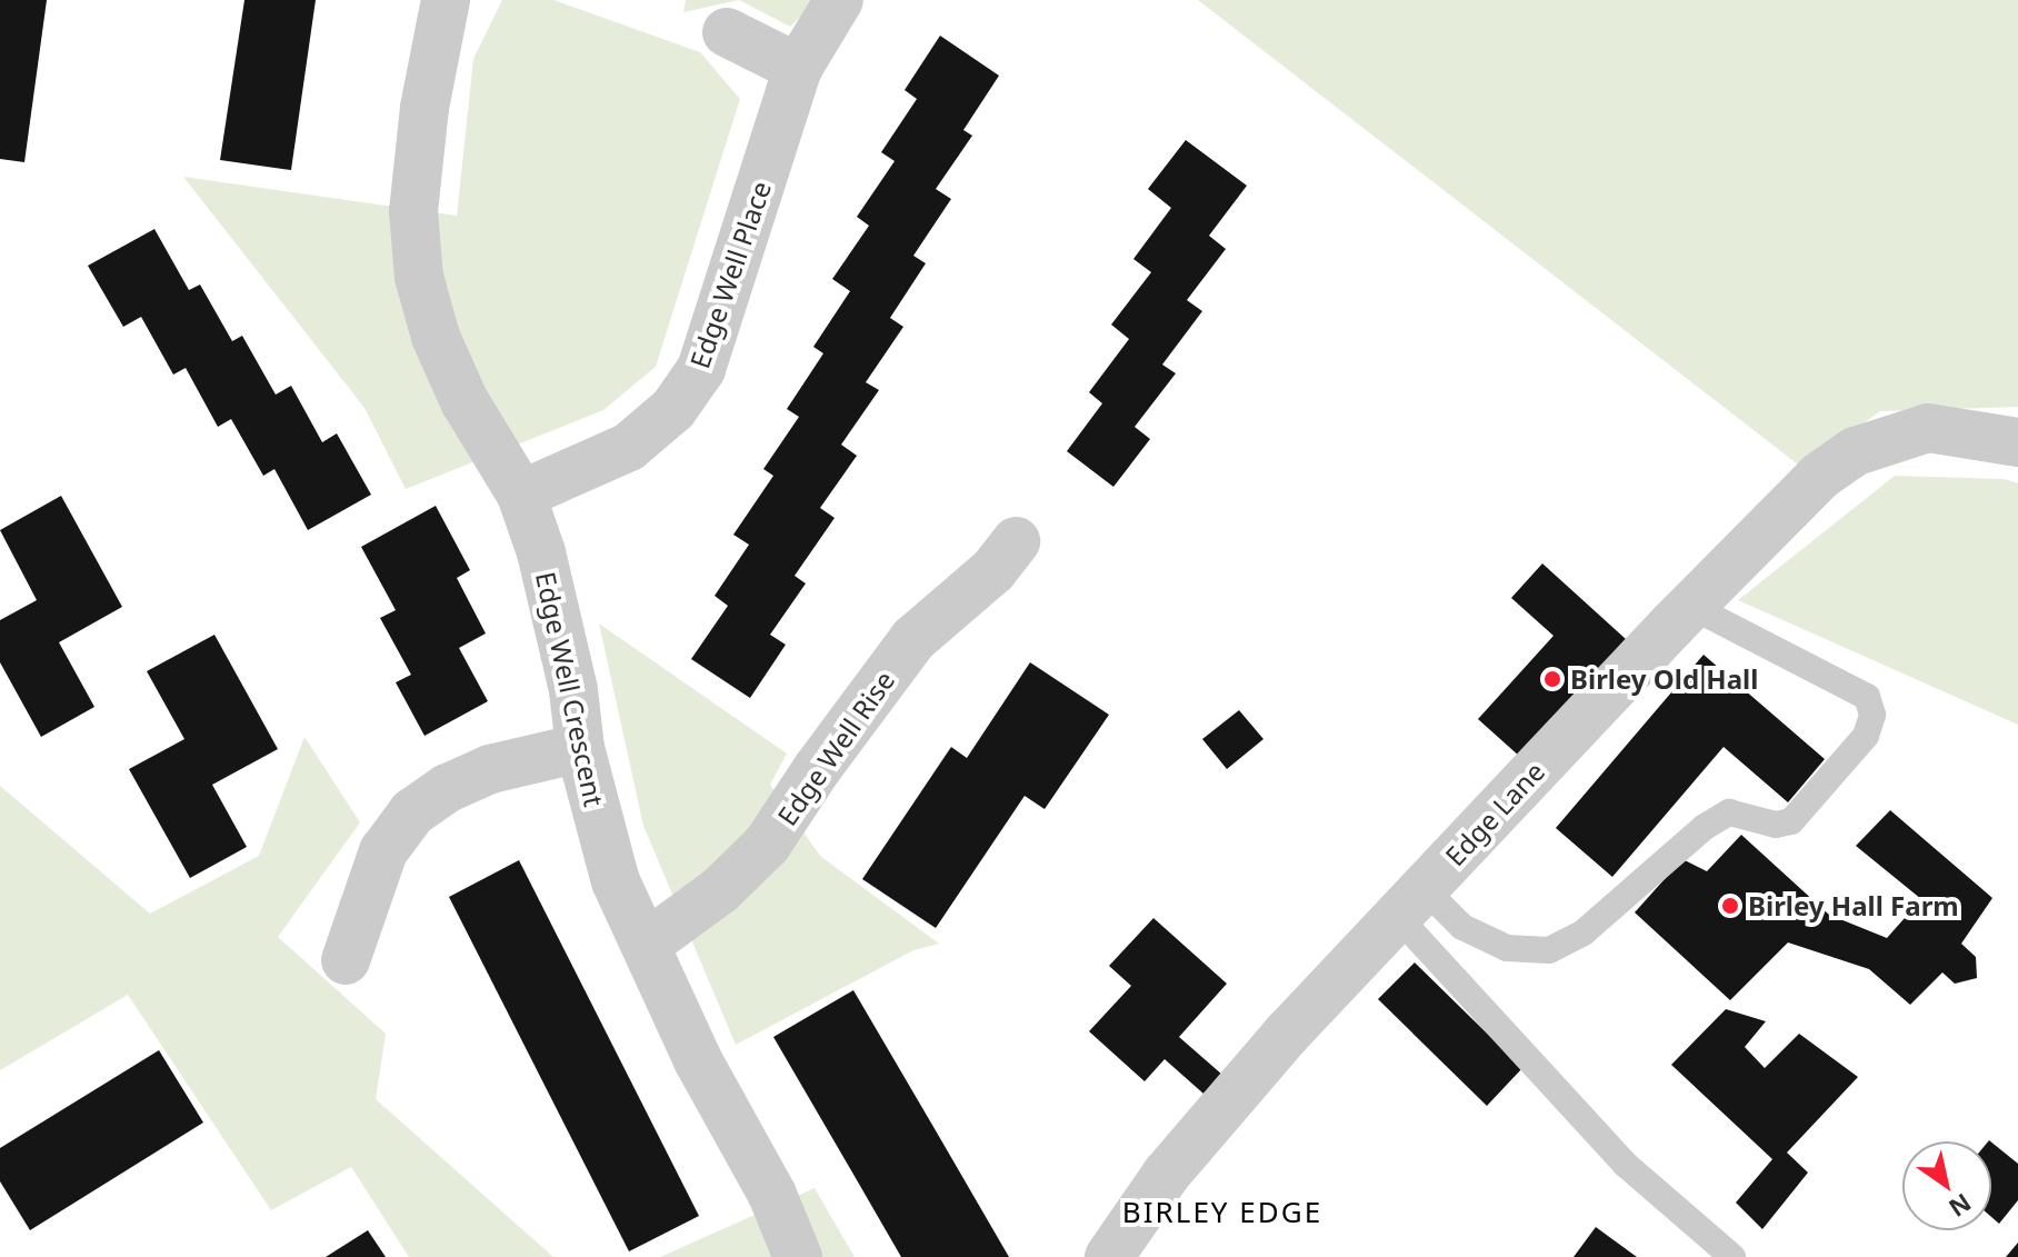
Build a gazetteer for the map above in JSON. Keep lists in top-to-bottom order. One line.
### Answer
{"streets":{"street":["Edge Well Place","Edge Well Crescent","Edge Well Rise","Edge Lane"]},"crossings":[["Edge Well Place","Edge Well Crescent"],["Edge Well Crescent","Edge Well Rise"]],"districts":["BIRLEY EDGE"],"places":["Birley Old Hall","Birley Hall Farm"],"north":"bottom right"}
